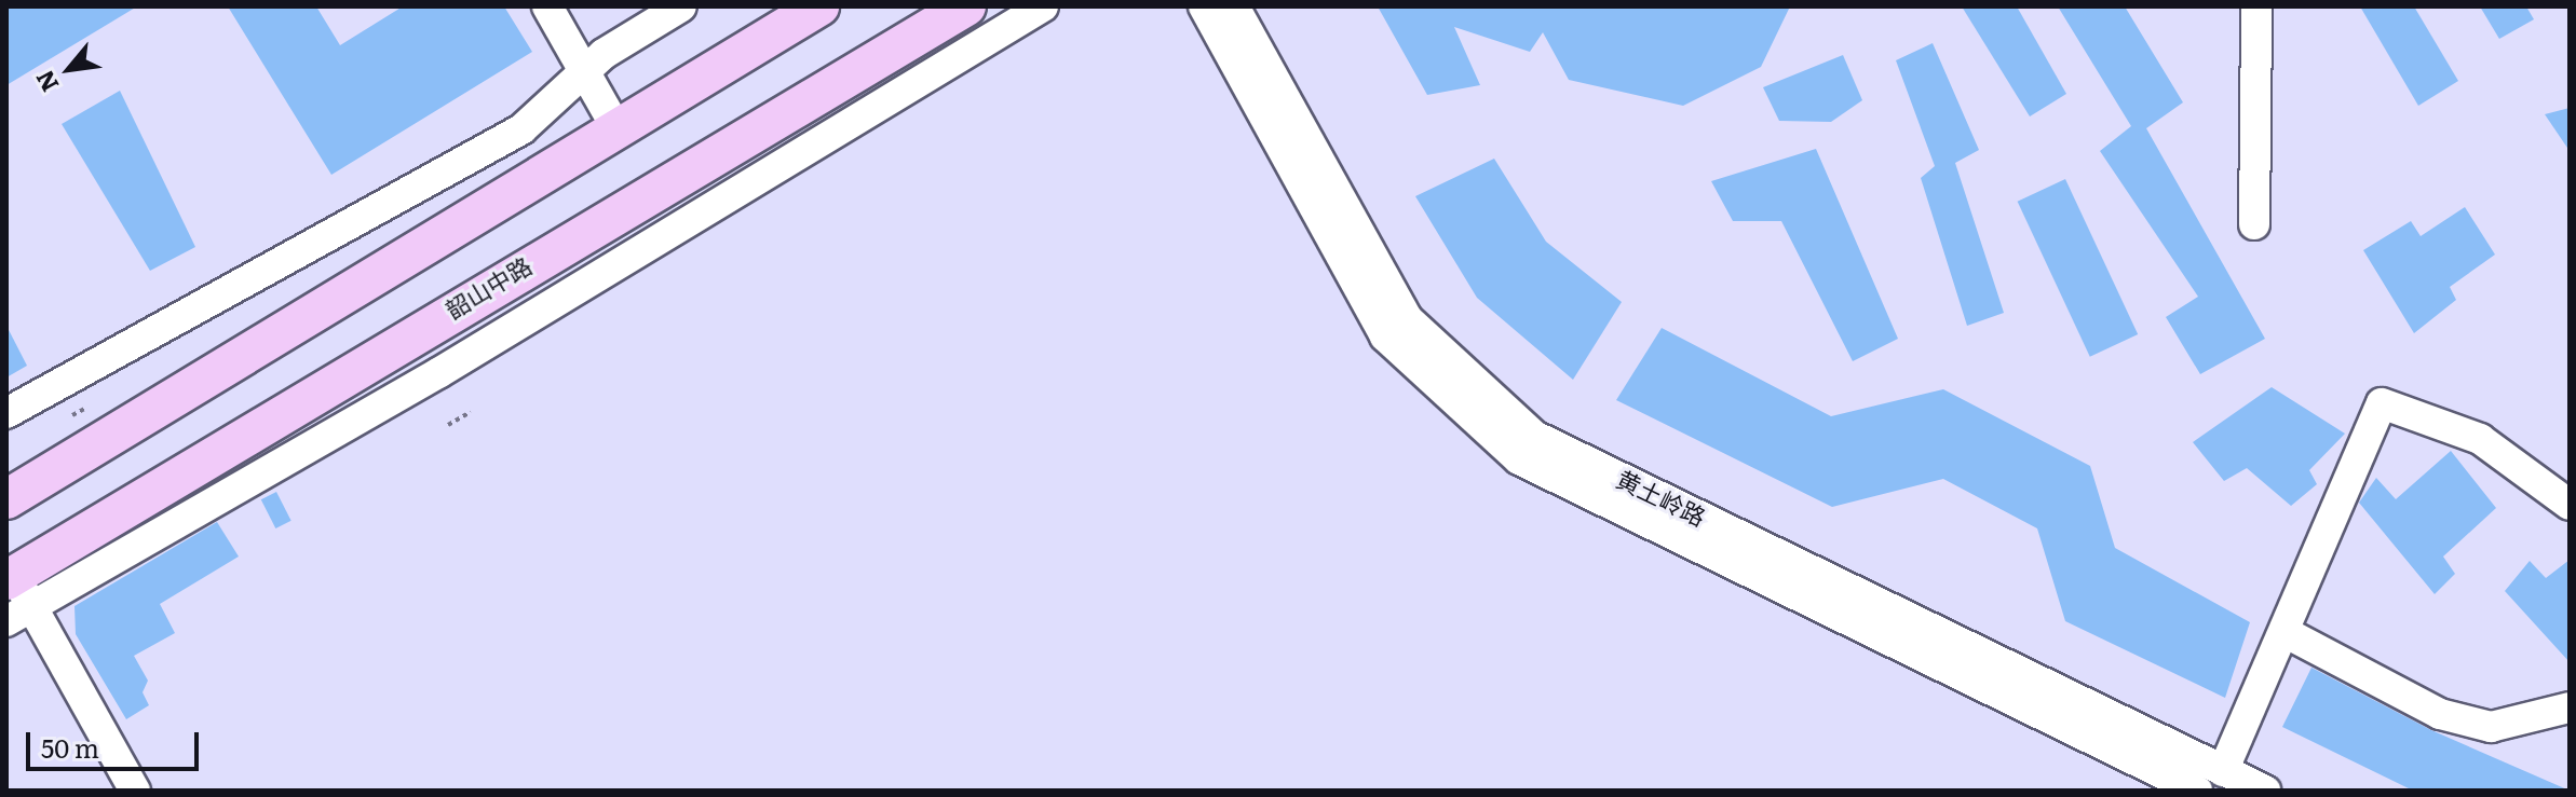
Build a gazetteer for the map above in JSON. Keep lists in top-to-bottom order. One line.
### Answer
{"streets":{"main road":["韶山中路"],"street":["黄土岭路"]},"scale_bar":"50 m","north":"bottom left"}
